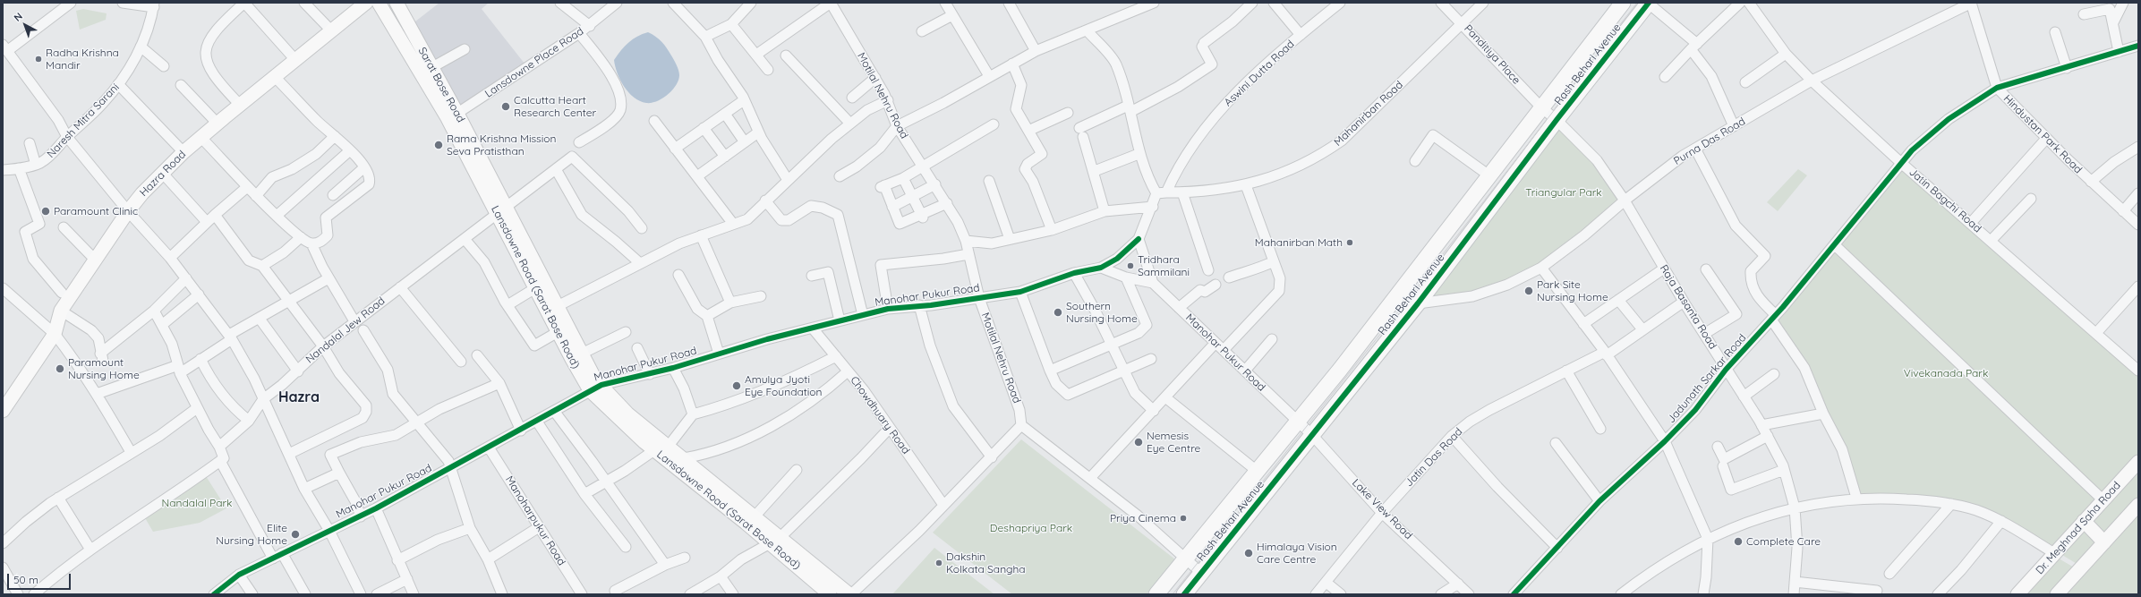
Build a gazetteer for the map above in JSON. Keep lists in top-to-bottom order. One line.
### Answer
{"streets":{"main road":["Rash Behari Avenue","Sarat Bose Road","Hazra Road","Lansdowne Road (Sarat Bose Road)","Dr. Meghnad Saha Road"],"street":["Panditiya Place","Lansdowne Place Road","Aswini Dutta Road","Motilal Nehru Road","Mahanirban Road","Naresh Mitra Sarani","Hindustan Park Road","Purna Das Road","Jatin Bagchi Road","Manohar Pukur Road","Raja Basanta Road","Nandalal Jew Road","Jadunath Sarkar Road","Chowdhuary Road","Jatin Das Road","Lake View Road","Manoharpukur Road"]},"crossings":[["Panditiya Place","Rash Behari Avenue"],["Panditiya Place","Mahanirban Road"],["Panditiya Place","Raja Basanta Road"],["Lansdowne Place Road","Lansdowne Road (Sarat Bose Road)"],["Rash Behari Avenue","Purna Das Road"],["Rash Behari Avenue","Manohar Pukur Road"],["Rash Behari Avenue","Raja Basanta Road"],["Rash Behari Avenue","Lake View Road"],["Aswini Dutta Road","Mahanirban Road"],["Sarat Bose Road","Lansdowne Road (Sarat Bose Road)"],["Motilal Nehru Road","Manohar Pukur Road"],["Hindustan Park Road","Purna Das Road"],["Hindustan Park Road","Jadunath Sarkar Road"],["Purna Das Road","Jatin Bagchi Road"],["Purna Das Road","Raja Basanta Road"],["Jatin Bagchi Road","Jadunath Sarkar Road"],["Lansdowne Road (Sarat Bose Road)","Manohar Pukur Road"],["Lansdowne Road (Sarat Bose Road)","Nandalal Jew Road"],["Manohar Pukur Road","Chowdhuary Road"],["Manohar Pukur Road","Lake View Road"],["Manohar Pukur Road","Manoharpukur Road"],["Raja Basanta Road","Jadunath Sarkar Road"],["Raja Basanta Road","Jatin Das Road"],["Jatin Das Road","Lake View Road"]],"districts":["Hazra"],"parks":["Triangular Park","Vivekanada Park","Nandalal Park","Deshapriya Park"],"places":["Radha Krishna Mandir","Calcutta Heart Research Center","Rama Krishna Mission Seva Pratisthan","Paramount Clinic","Mahanirban Math","Tridhara Sammilani","Park Site Nursing Home","Southern Nursing Home","Paramount Nursing Home","Amulya Jyoti Eye Foundation","Nemesis Eye Centre","Priya Cinema","Elite Nursing Home","Complete Care","Himalaya Vision Care Centre","Dakshin Kolkata Sangha"],"scale_bar":"50 m","north":"top left"}
